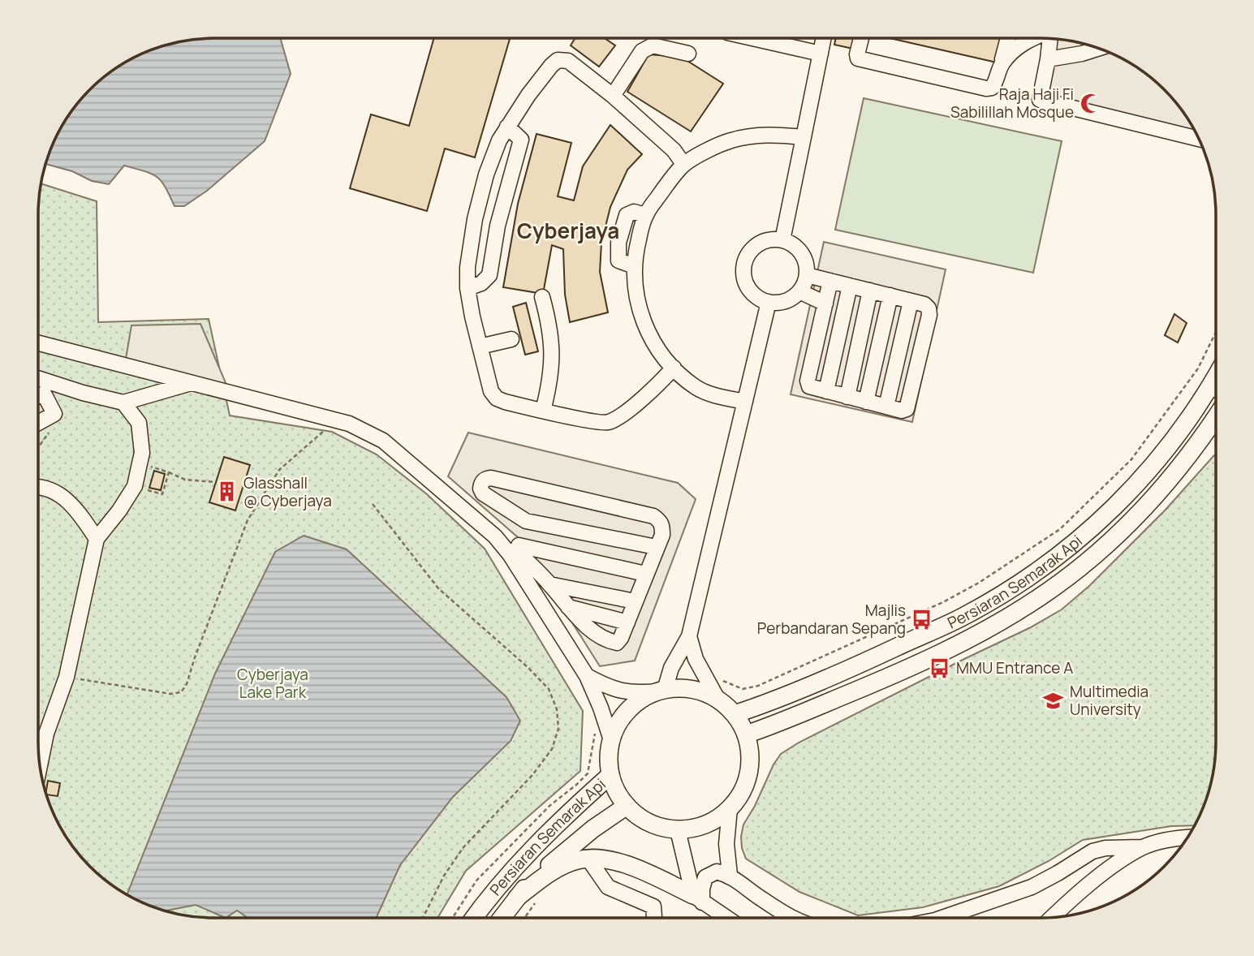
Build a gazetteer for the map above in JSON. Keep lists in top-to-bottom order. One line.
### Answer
{"streets":{"main road":["Persiaran Semarak Api"]},"districts":["Cyberjaya"],"parks":["Cyberjaya Lake Park"],"places":{"mosque":["Raja Haji Fi Sabilillah Mosque"],"building":["Glasshall @ Cyberjaya"],"bus stop":["Majlis Perbandaran Sepang","MMU Entrance A"],"school or university":["Multimedia University"]}}
